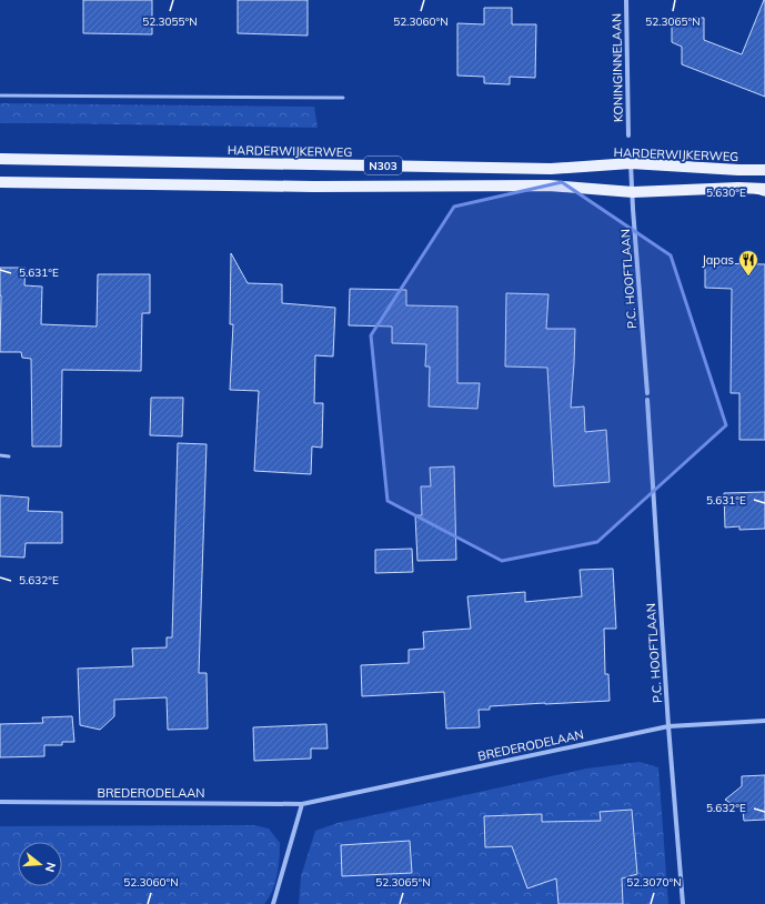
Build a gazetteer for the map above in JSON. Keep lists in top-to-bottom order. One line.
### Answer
{"streets":{"main road":["HARDERWIJKERWEG","N303"],"street":["KONINGINNELAAN","P.C. HOOFTLAAN","BREDERODELAAN"]},"crossings":[["HARDERWIJKERWEG","P.C. HOOFTLAAN"],["N303","P.C. HOOFTLAAN"],["P.C. HOOFTLAAN","BREDERODELAAN"]],"places":{"restaurant":["Japas"]},"north":"right","coordinates":["52.3055°N","52.3060°N","52.3065°N","5.630°E","5.631°E","5.632°E","52.3070°N"]}
